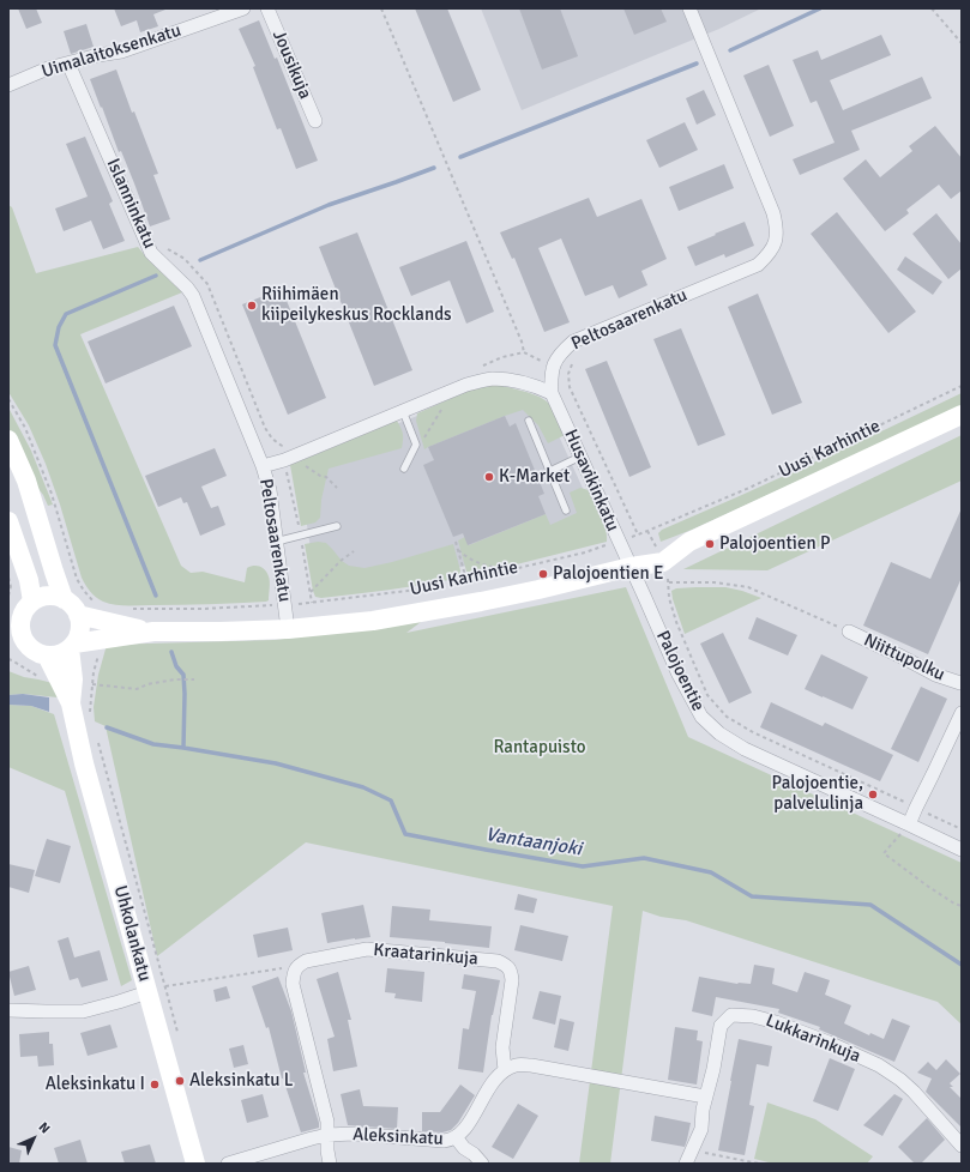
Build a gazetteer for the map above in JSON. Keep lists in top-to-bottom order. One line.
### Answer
{"streets":{"street":["Uimalaitoksenkatu","Jousikuja","Islanninkatu","Peltosaarenkatu","Uusi Karhintie","Husavikinkatu","Niittupolku","Palojoentie","Uhkolankatu","Kraatarinkuja","Lukkarinkuja","Aleksinkatu"]},"crossings":[["Uimalaitoksenkatu","Islanninkatu"],["Islanninkatu","Peltosaarenkatu"],["Peltosaarenkatu","Uusi Karhintie"],["Peltosaarenkatu","Husavikinkatu"],["Uusi Karhintie","Husavikinkatu"],["Uusi Karhintie","Palojoentie"],["Uusi Karhintie","Uhkolankatu"],["Husavikinkatu","Palojoentie"],["Kraatarinkuja","Aleksinkatu"]],"water":["Vantaanjoki"],"parks":["Rantapuisto"],"places":["Riihimäen kiipeilykeskus Rocklands","K-Market","Palojoentien P","Palojoentien E","Palojoentie, palvelulinja","Aleksinkatu L","Aleksinkatu I"],"north":"top right"}
